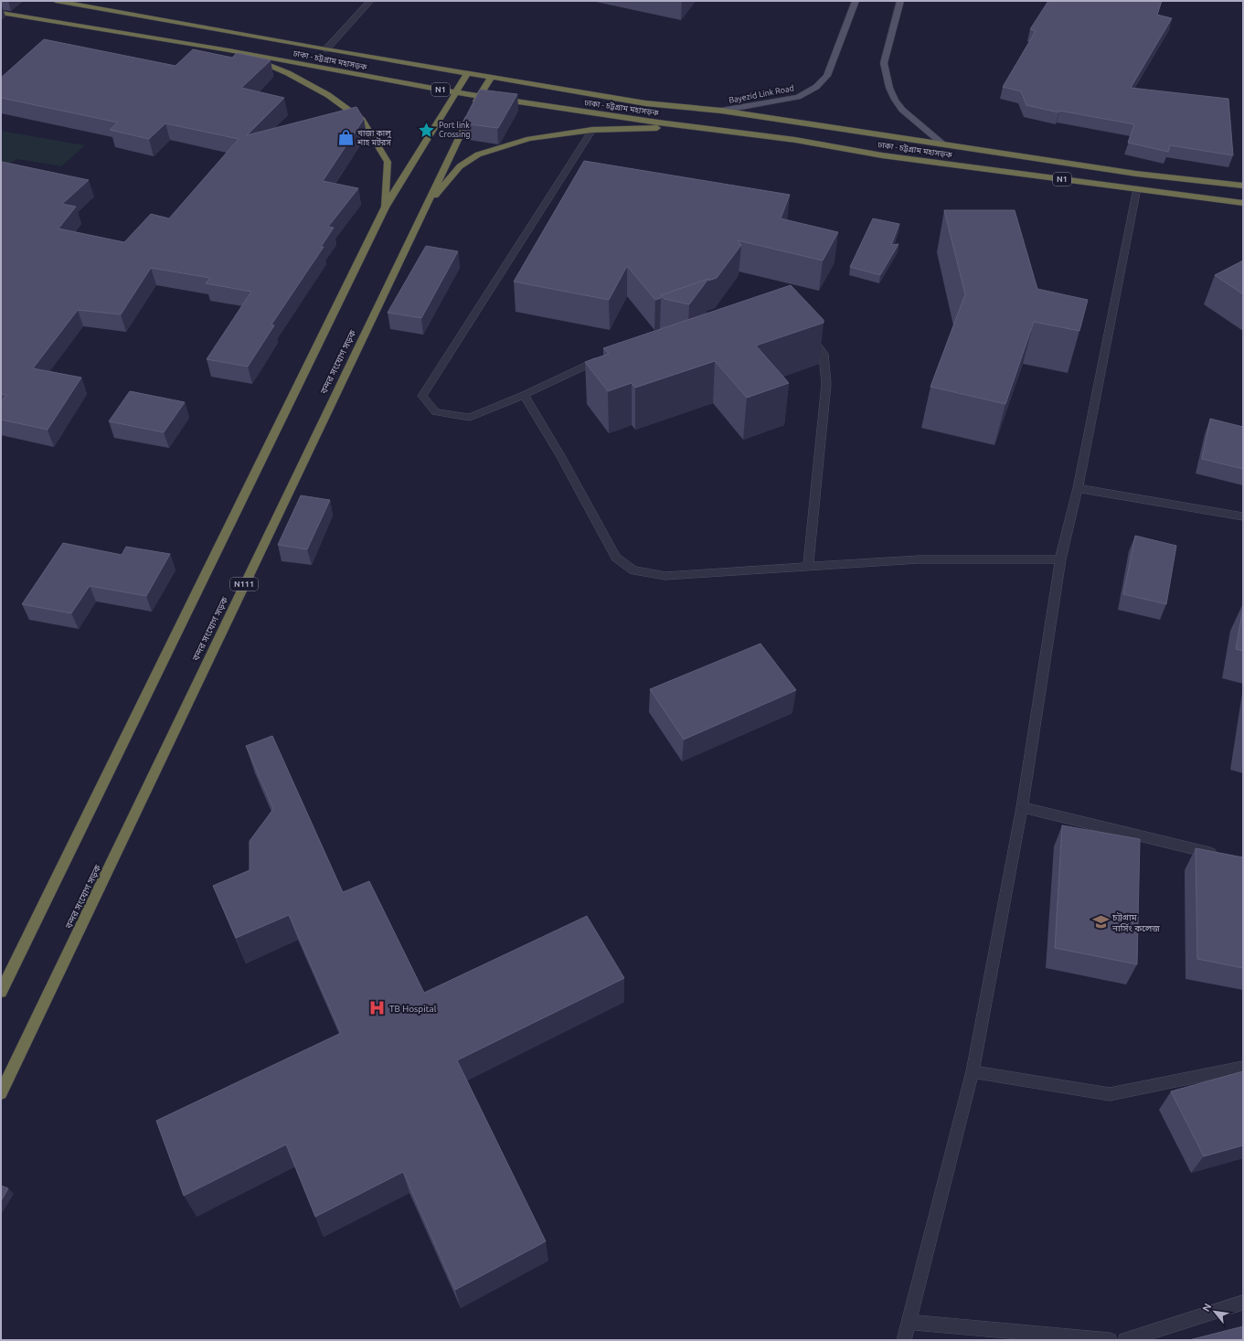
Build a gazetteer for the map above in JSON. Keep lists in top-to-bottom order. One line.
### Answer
{"streets":{"highway":["ঢাকা - চট্টগ্রাম মহাসড়ক","N1","বন্দর সংযোগ সড়ক","N111"],"main road":["Bayezid Link Road"]},"crossings":[["ঢাকা - চট্টগ্রাম মহাসড়ক","Bayezid Link Road"],["ঢাকা - চট্টগ্রাম মহাসড়ক","বন্দর সংযোগ সড়ক"]],"places":{"place":["Port link Crossing"],"shop":["খাজা কালু শাহ মটরস"],"school or university":["চট্টগ্রাম নার্সিং কলেজ"],"hospital":["TB Hospital"]},"north":"top left"}
